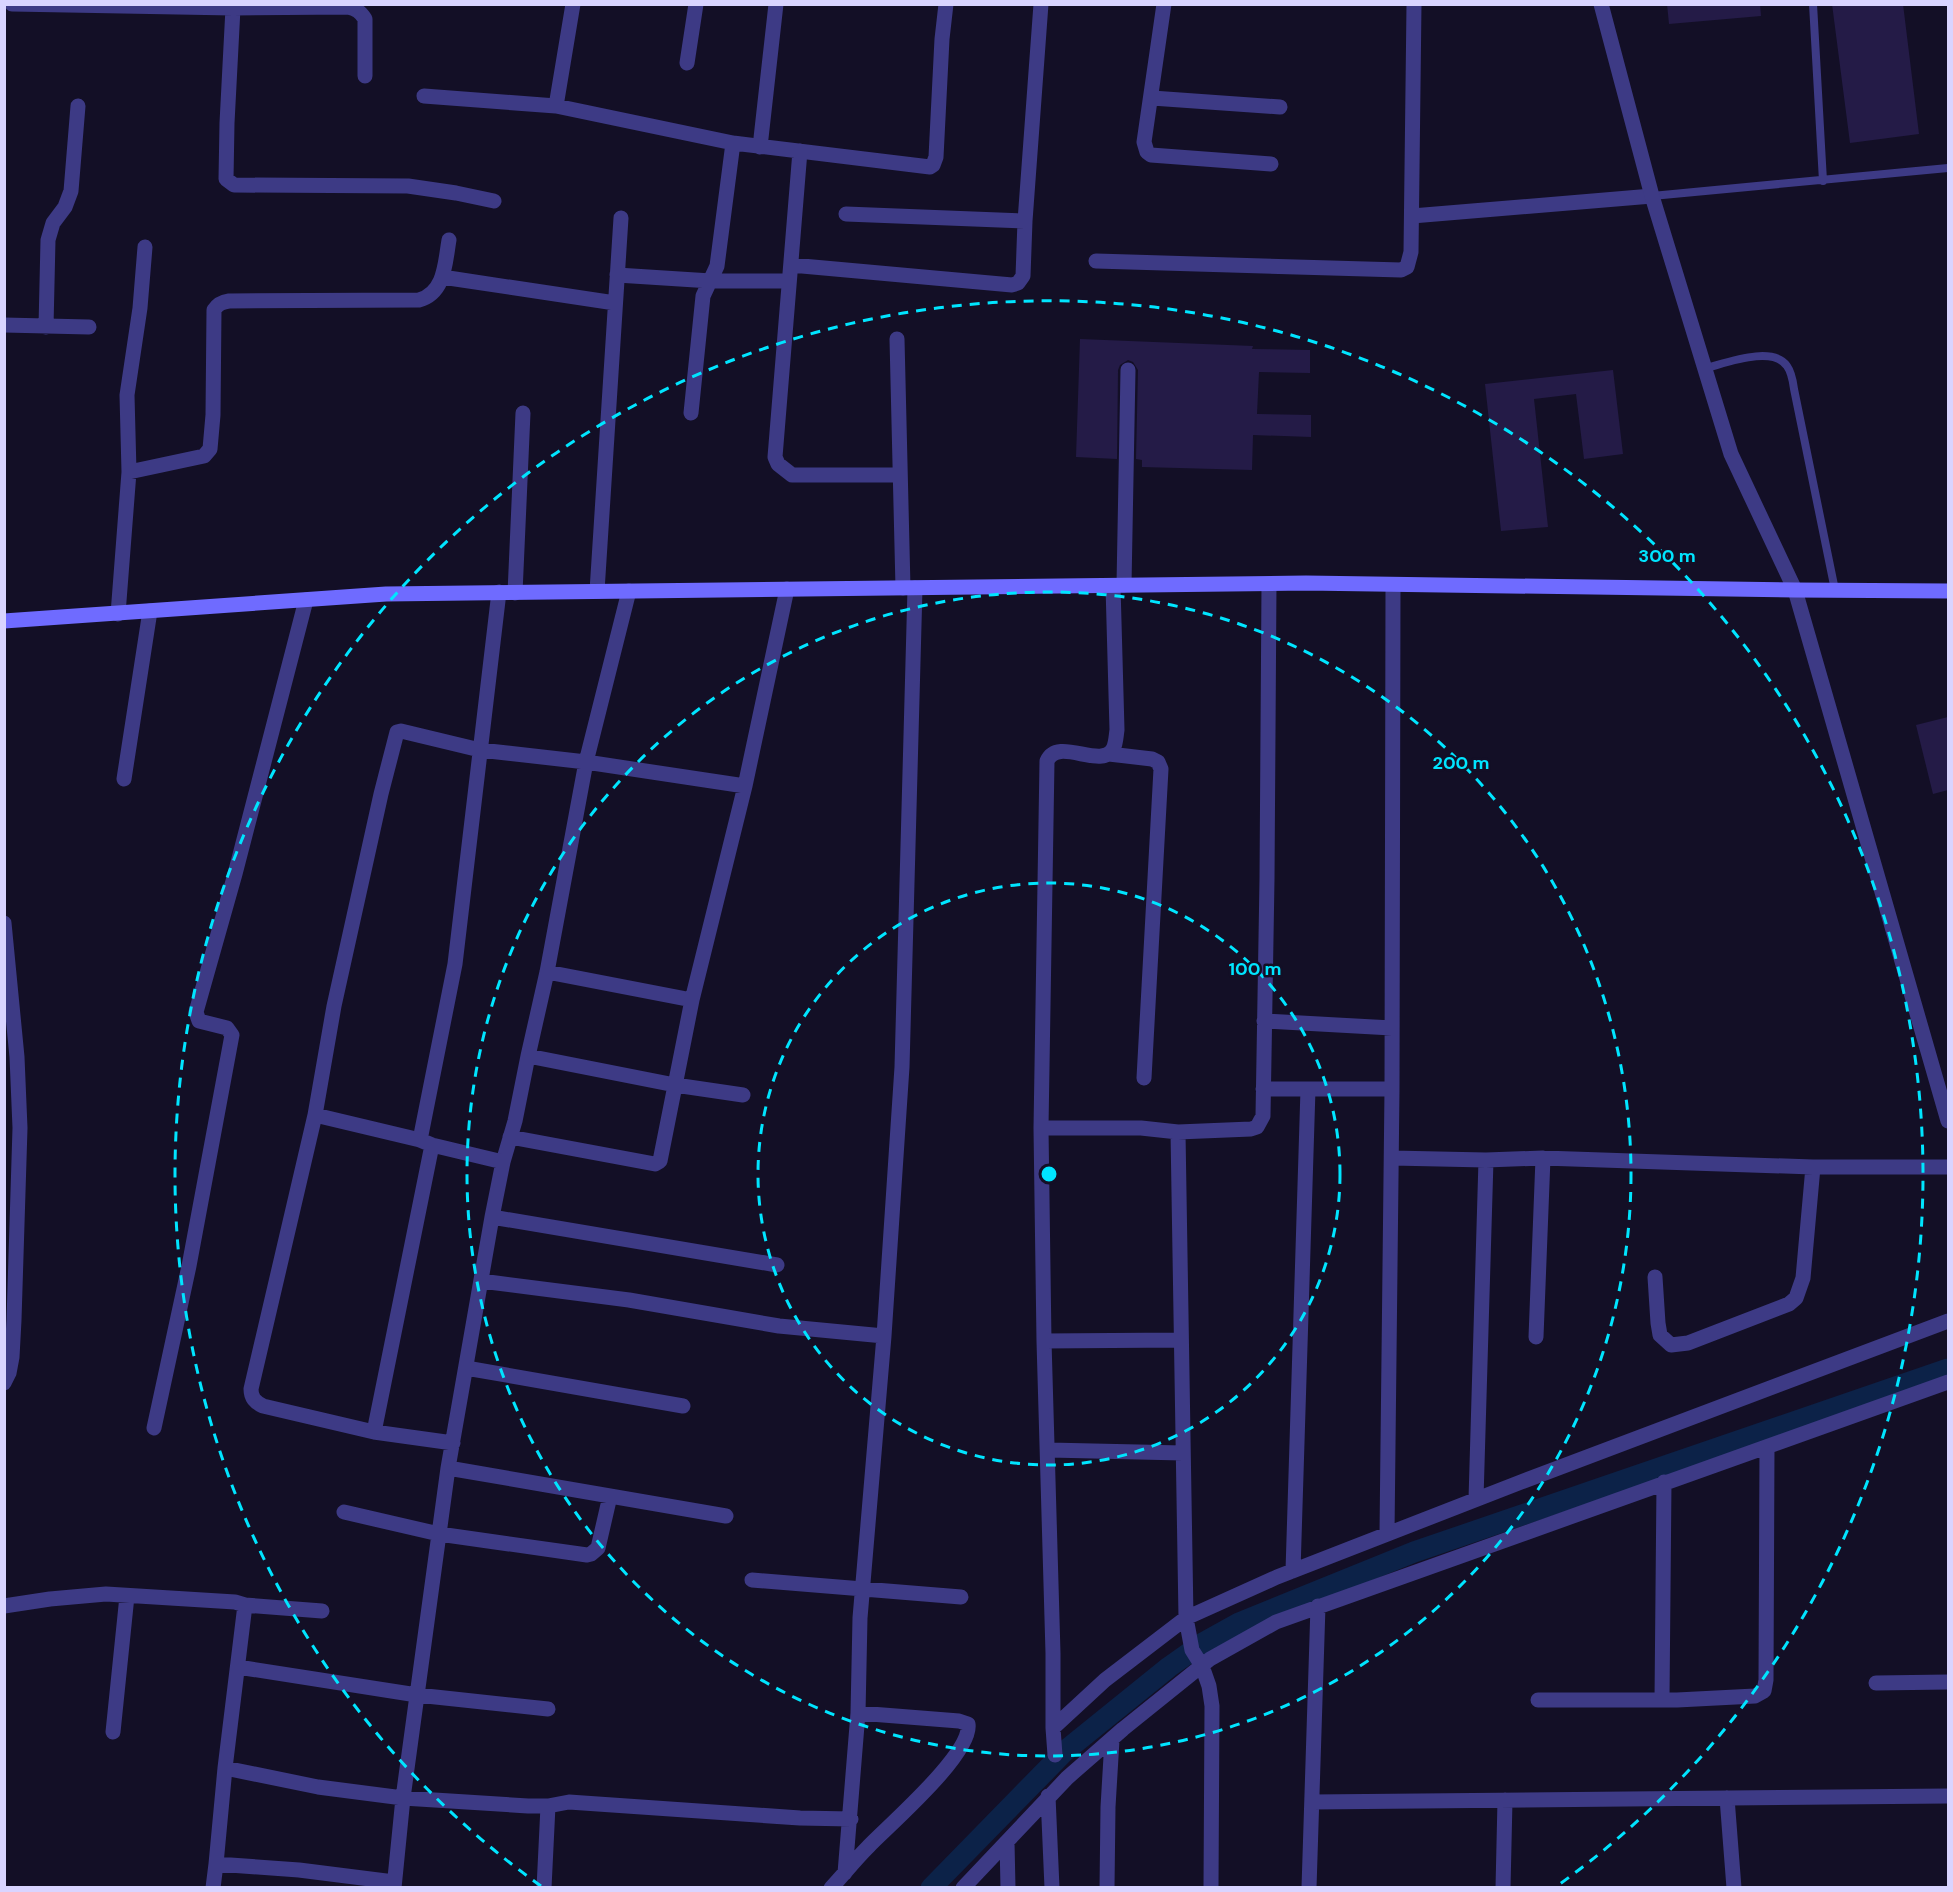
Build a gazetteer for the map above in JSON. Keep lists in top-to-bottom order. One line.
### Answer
{"rings":["300 m","200 m","100 m"]}
